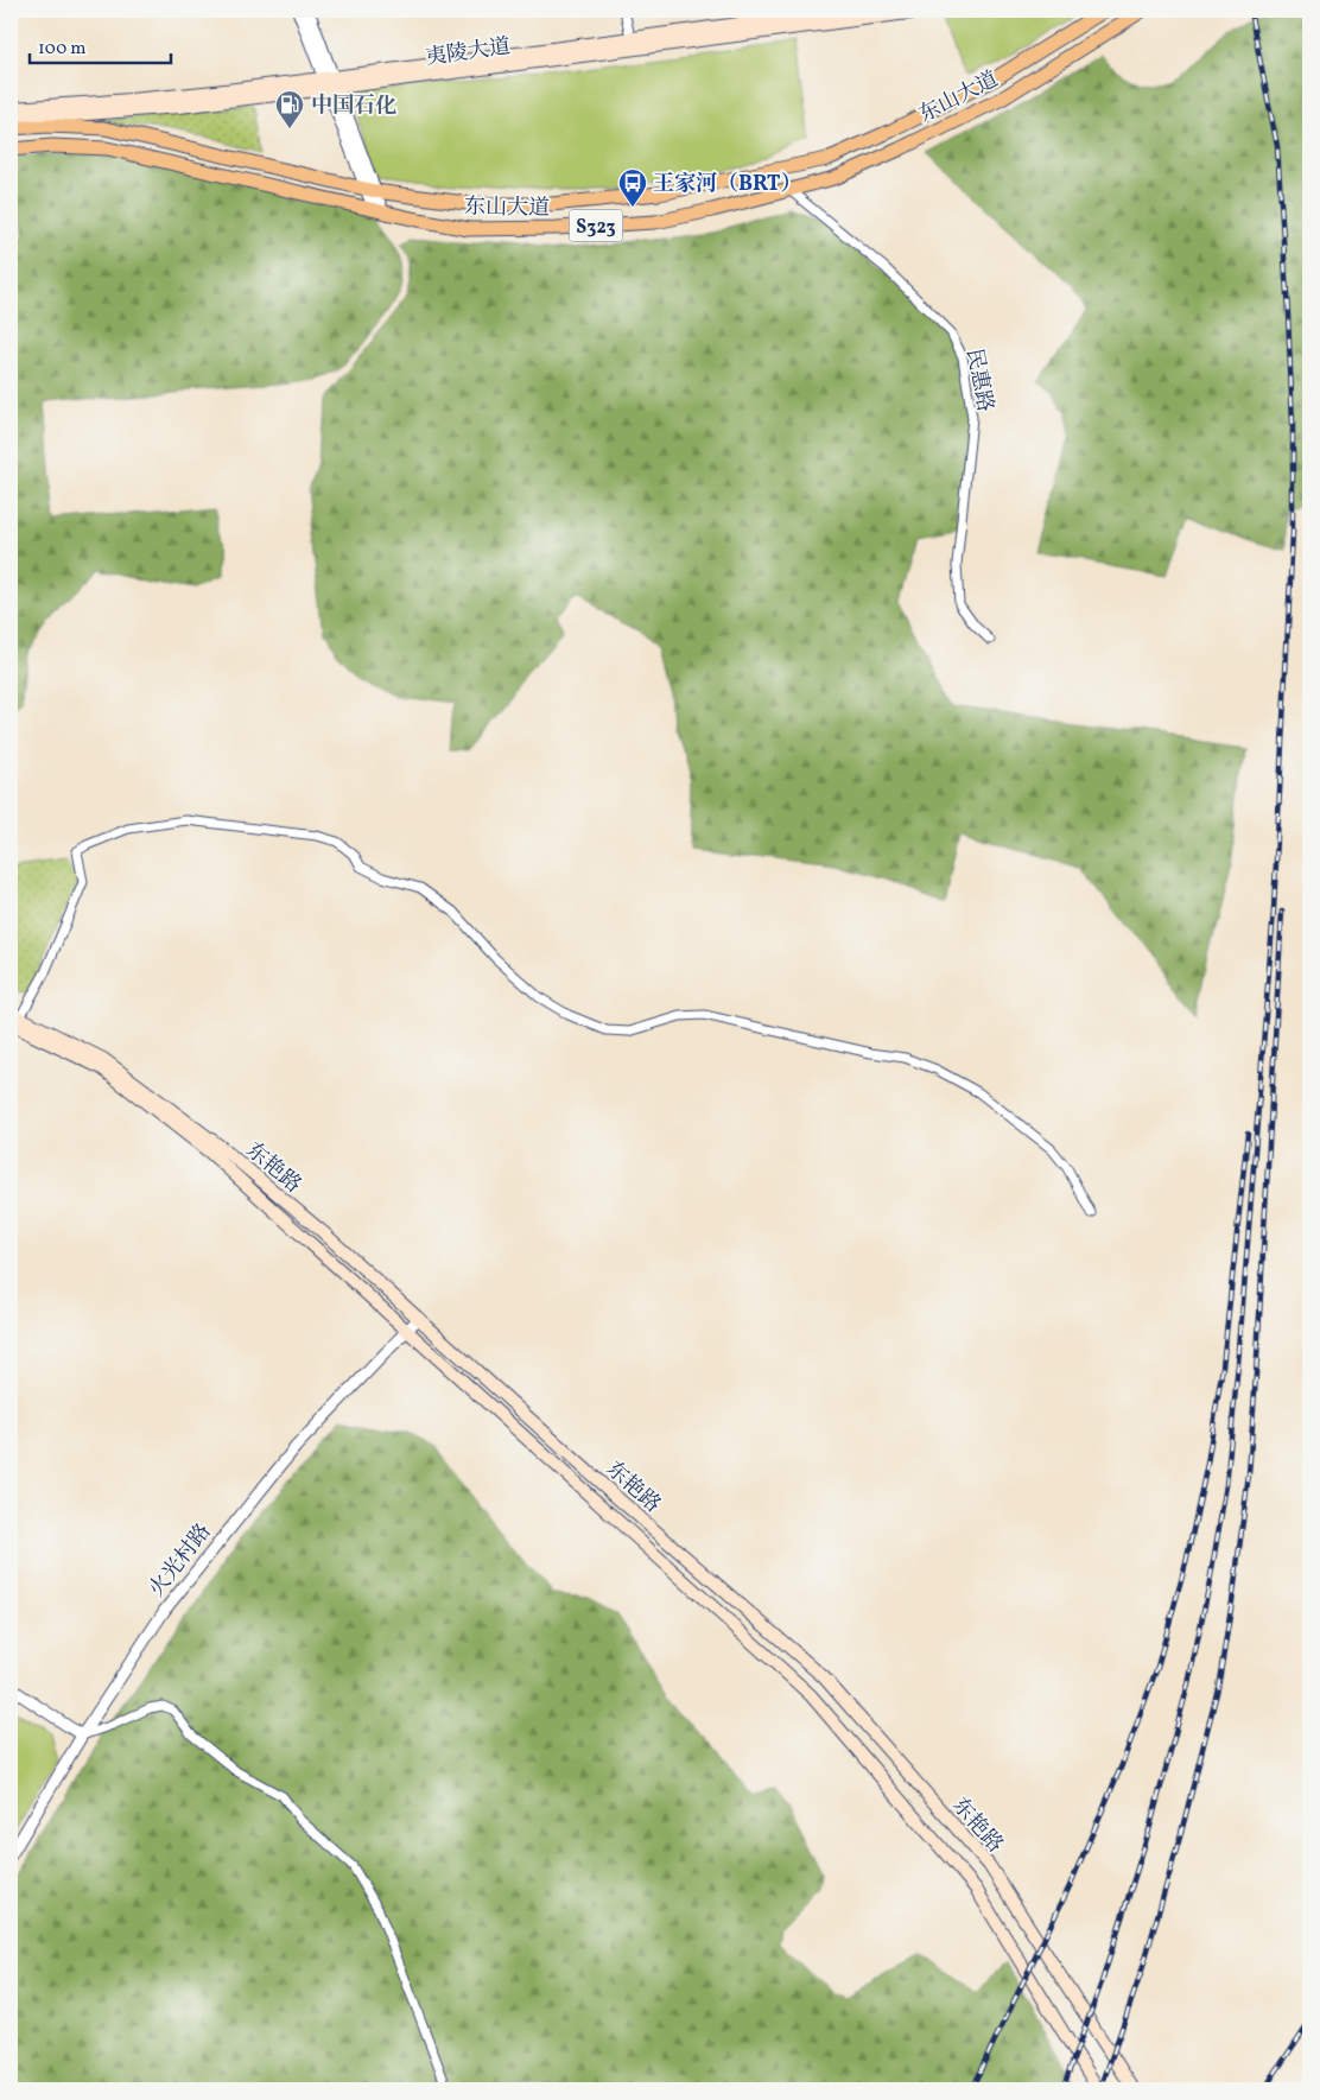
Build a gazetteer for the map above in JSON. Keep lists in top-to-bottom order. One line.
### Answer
{"streets":{"main road":["夷陵大道","东山大道","S323","东艳路"],"street":["民惠路","火光村路"]},"crossings":[["东山大道","民惠路"],["东艳路","火光村路"]],"places":{"fuel station":["中国石化"],"bus stop":["王家河（BRT）"]},"scale_bar":"100 m"}
